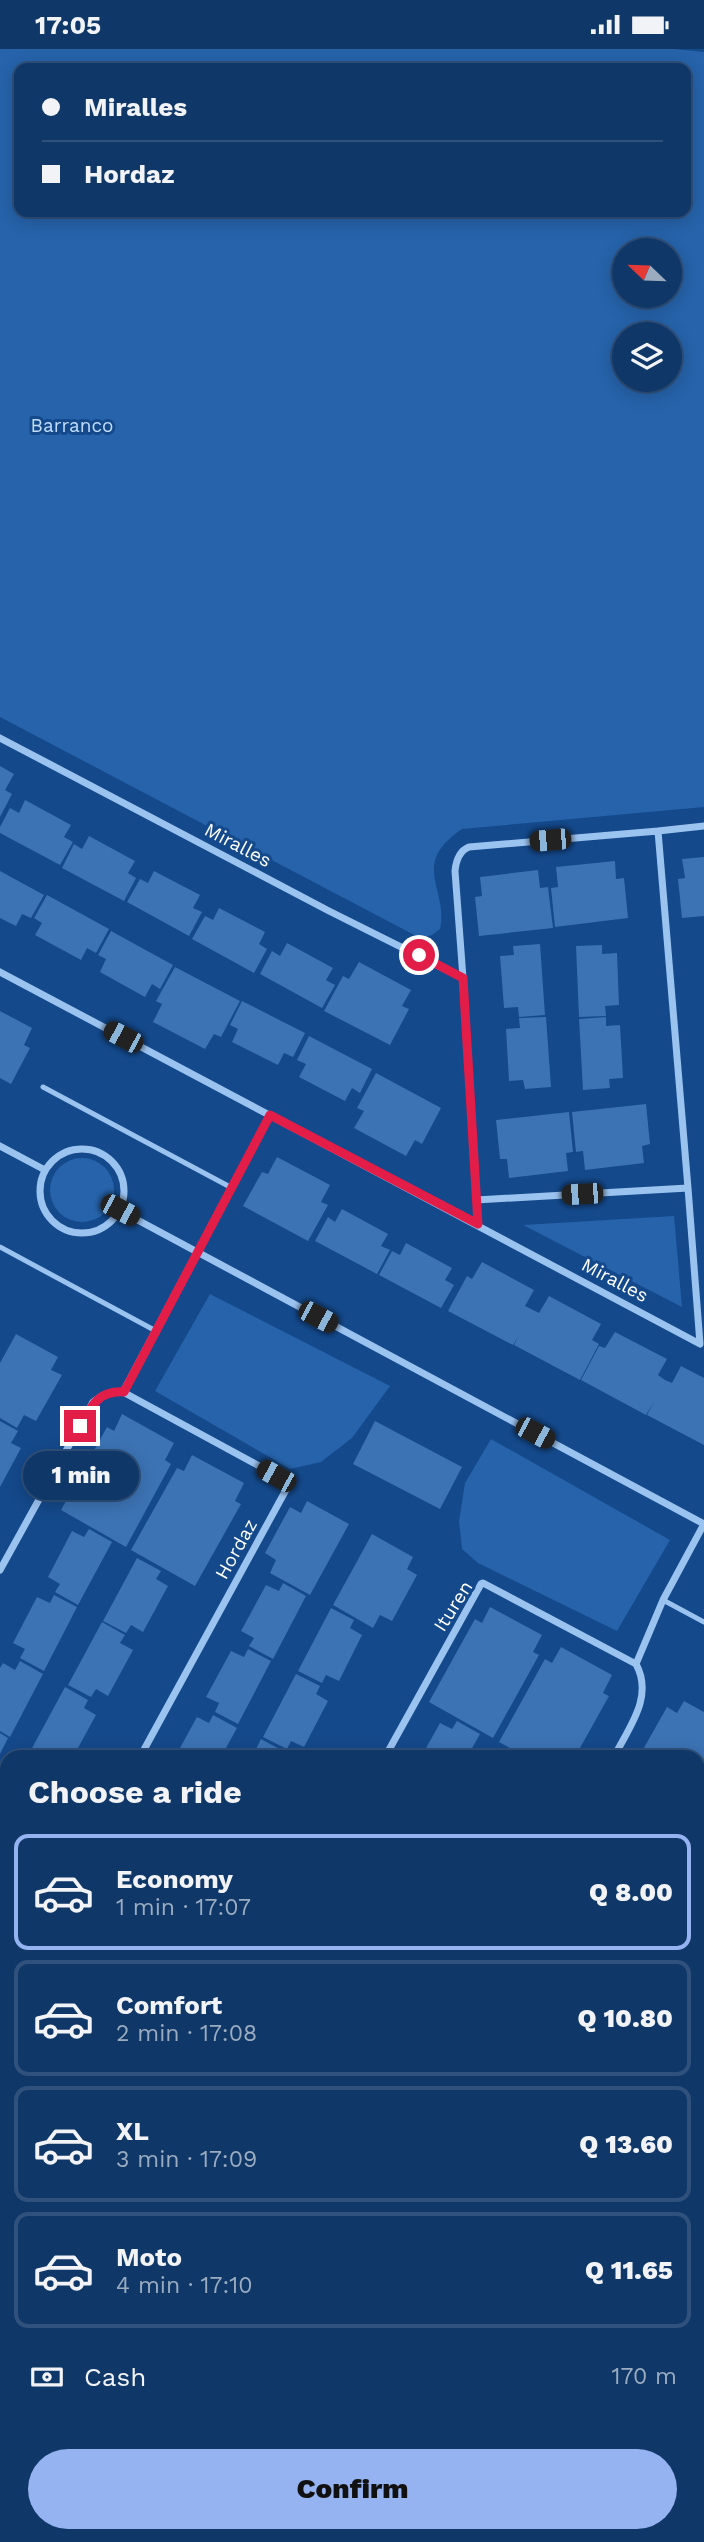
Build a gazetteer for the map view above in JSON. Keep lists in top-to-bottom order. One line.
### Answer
{"streets":{"street":["Miralles","Hordaz","Ituren"]},"parks":["Barranco"],"north":"top left","page":{"status":"17:05","banner":["Miralles","Hordaz"],"bubble":"1 min","heading":"Choose a ride","list":[{"name":"Economy","note":"1 min · 17:07","value":"Q 8.00"},{"name":"Comfort","note":"2 min · 17:08","value":"Q 10.80"},{"name":"XL","note":"3 min · 17:09","value":"Q 13.60"},{"name":"Moto","note":"4 min · 17:10","value":"Q 11.65"}],"pay":["Cash","170 m"],"buttons":"Confirm"}}
